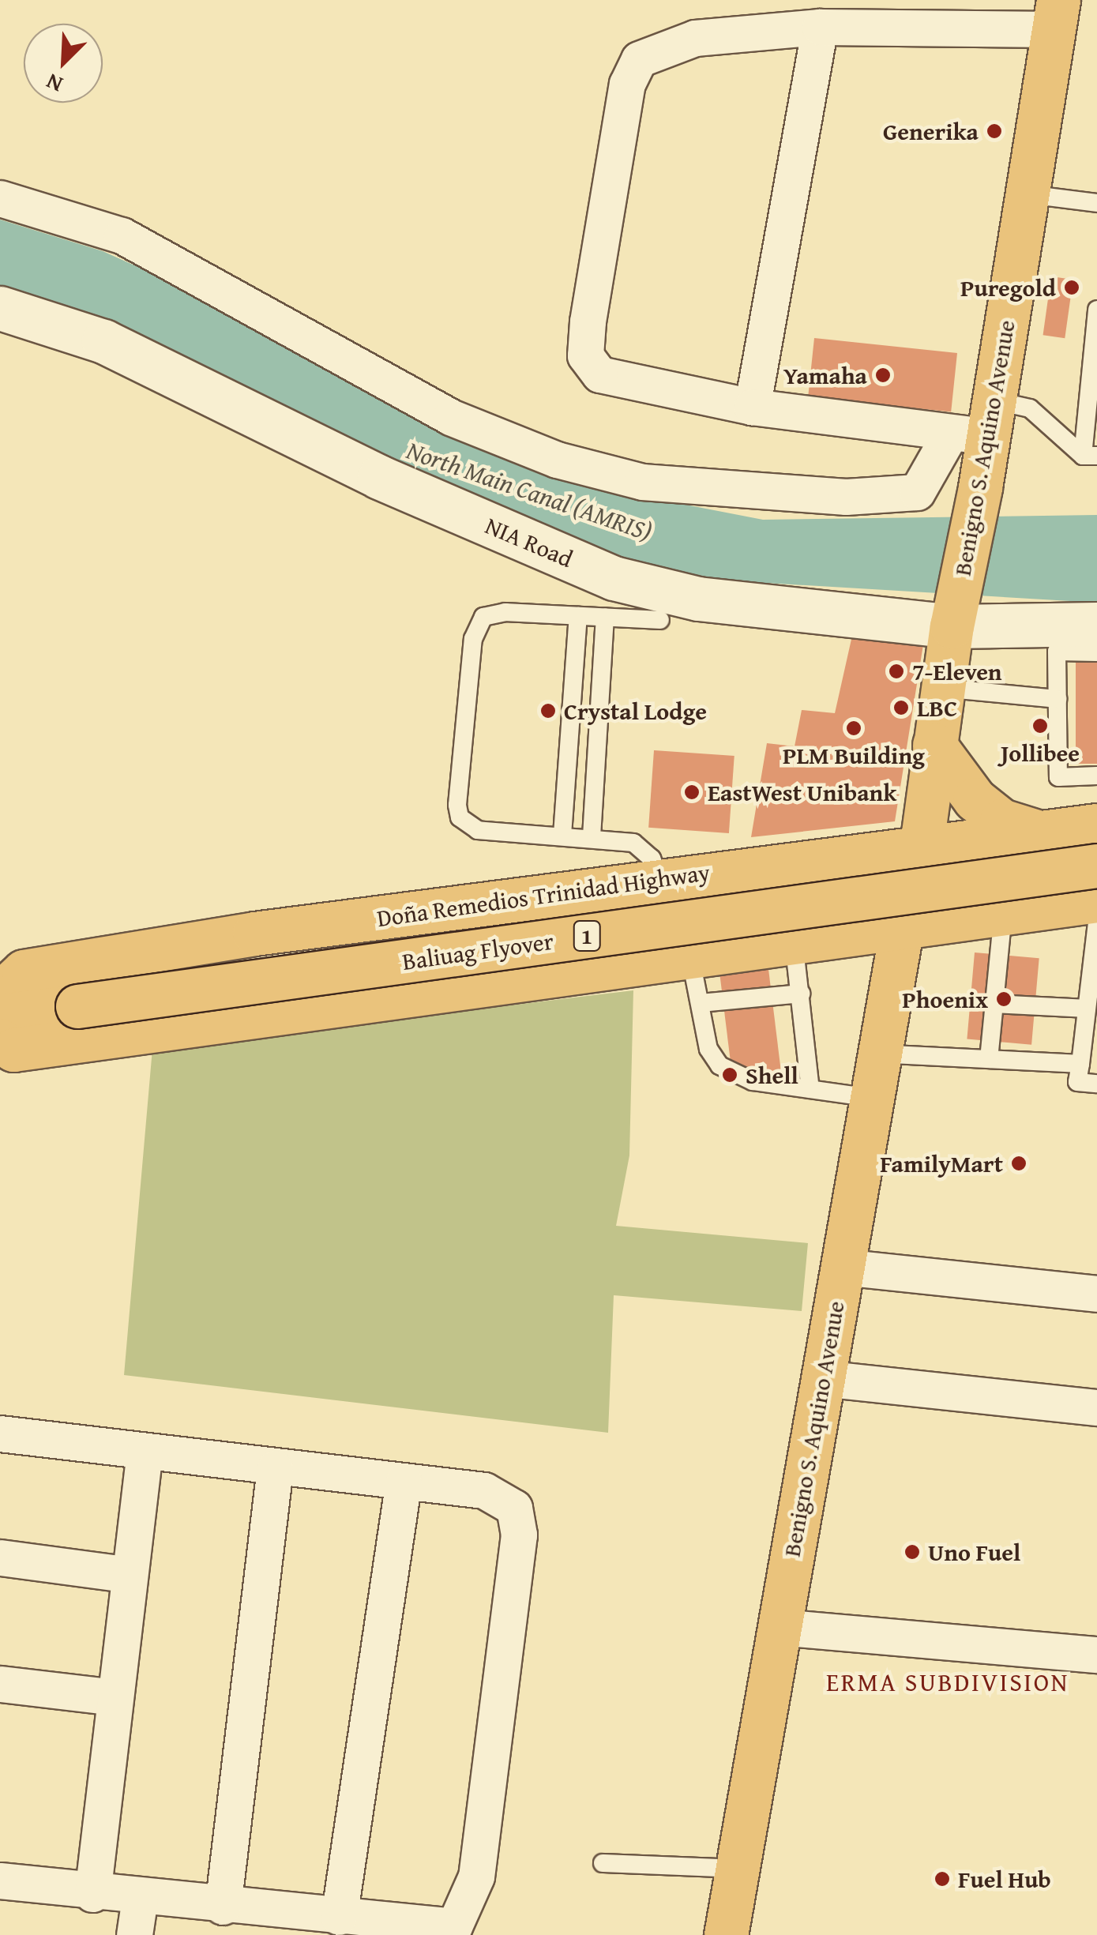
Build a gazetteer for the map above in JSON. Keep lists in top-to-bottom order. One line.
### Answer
{"streets":{"main road":["Benigno S. Aquino Avenue","Doña Remedios Trinidad Highway","1","Baliuag Flyover"],"street":["NIA Road"]},"crossings":[["Benigno S. Aquino Avenue","NIA Road"],["Benigno S. Aquino Avenue","Doña Remedios Trinidad Highway"],["Benigno S. Aquino Avenue","1"]],"districts":["ERMA SUBDIVISION"],"water":["North Main Canal (AMRIS)"],"places":["Generika","Puregold","Yamaha","7-Eleven","LBC","Crystal Lodge","Jollibee","PLM Building","EastWest Unibank","Phoenix","Shell","FamilyMart","Uno Fuel","Fuel Hub"],"north":"bottom left"}
